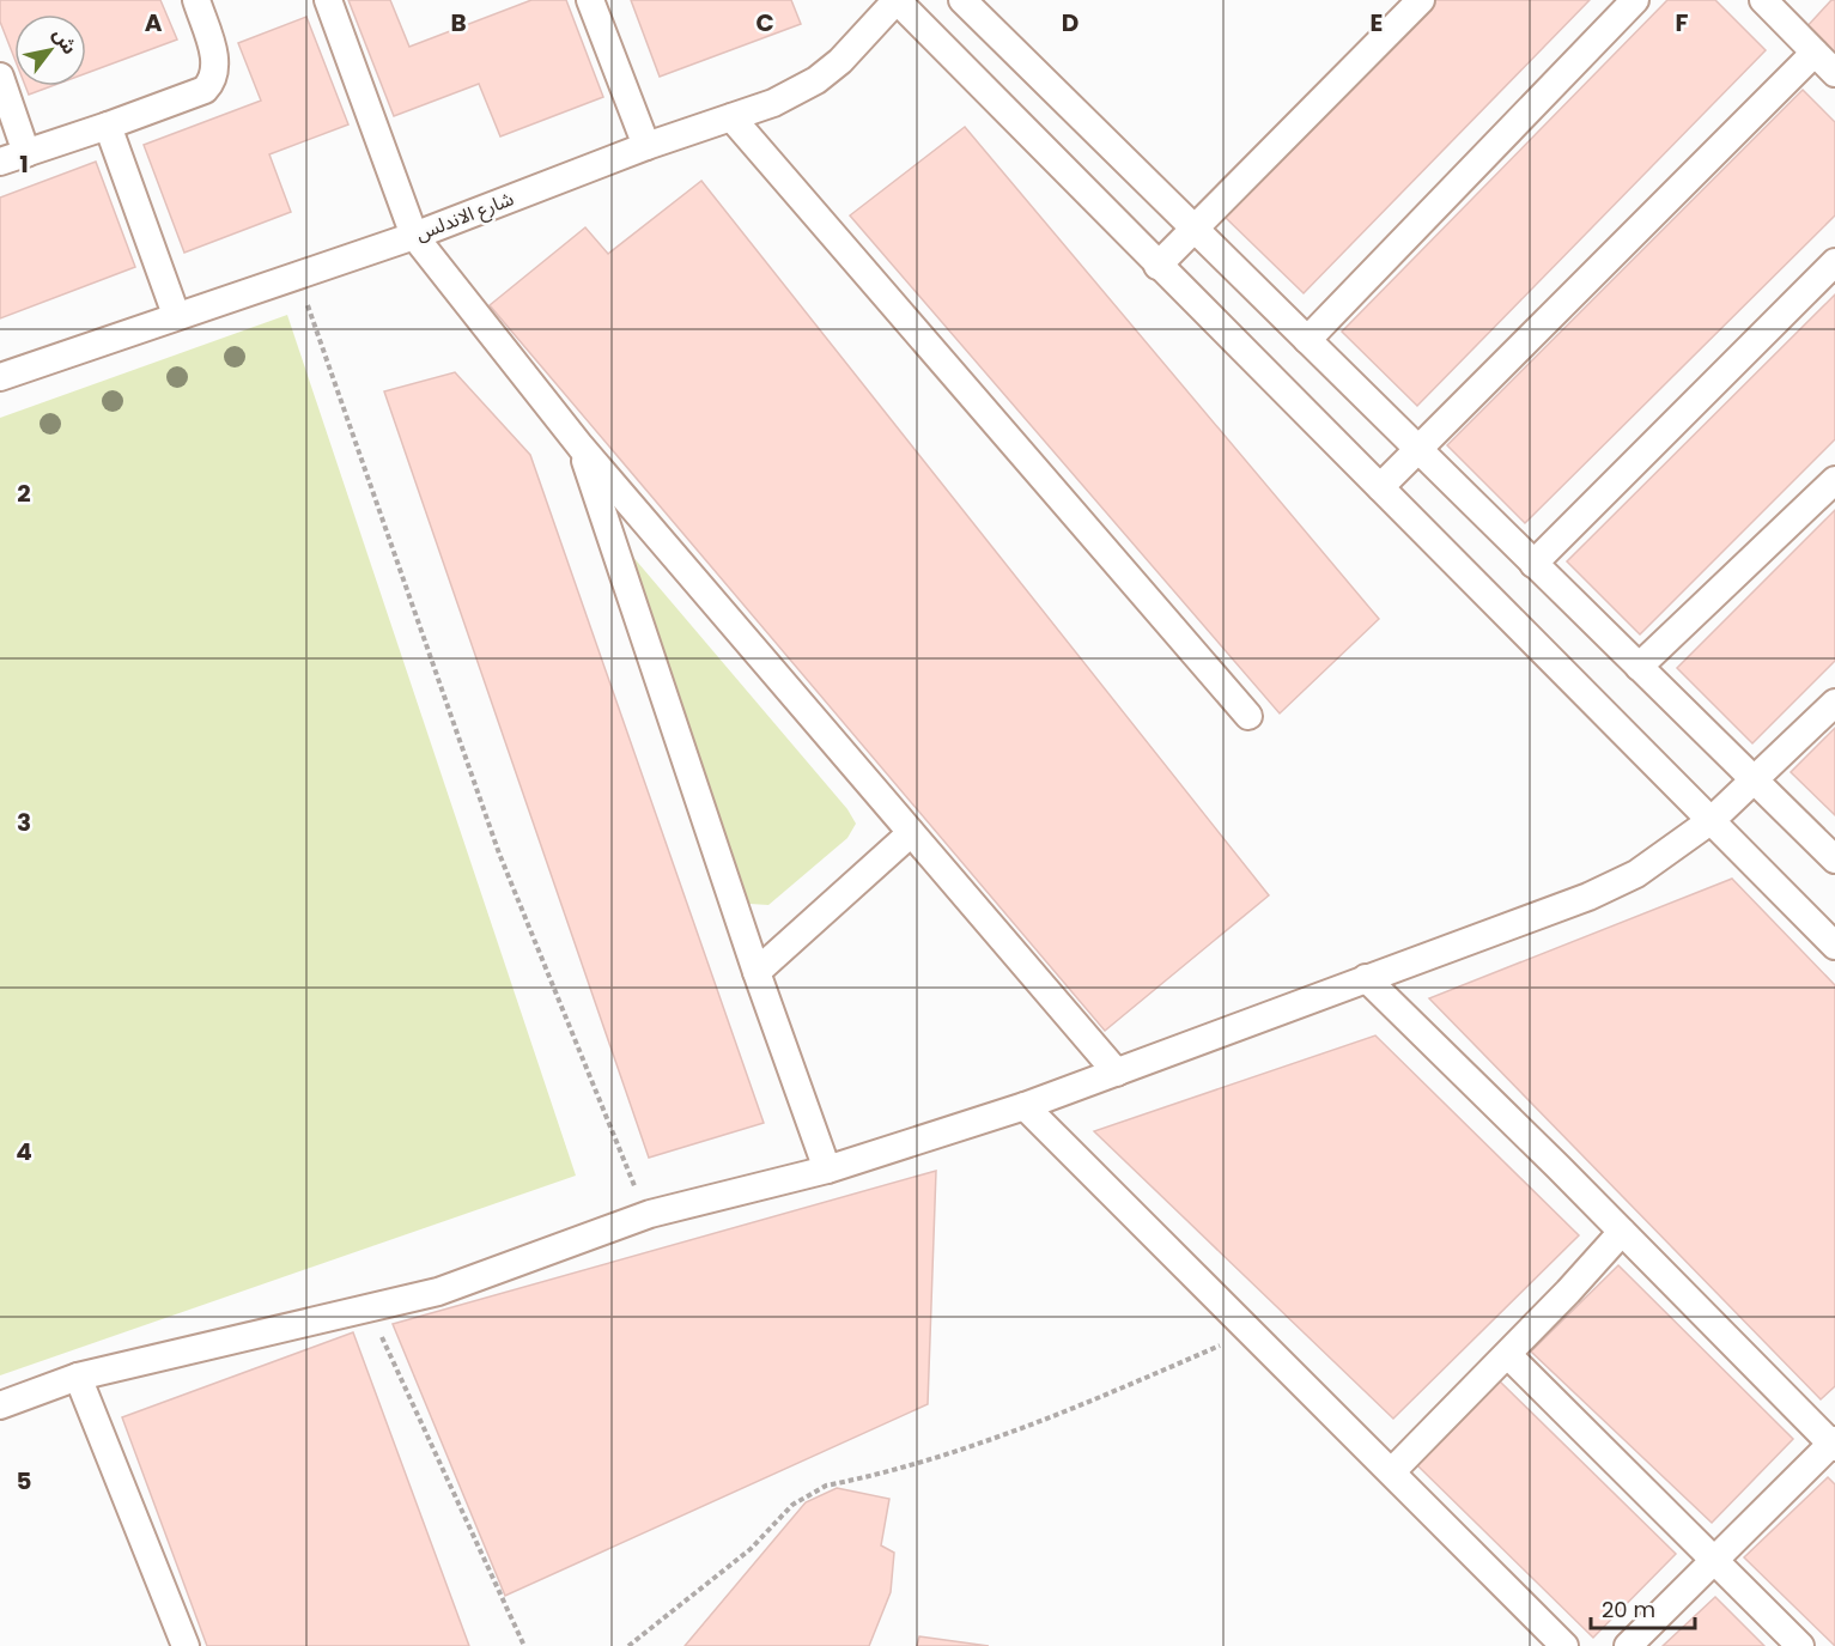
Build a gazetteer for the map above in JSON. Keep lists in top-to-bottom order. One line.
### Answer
{"streets":{"street":["شارع الاندلس"]},"scale_bar":"20 m","north":"top right","grid":{"columns":["A","B","C","D","E","F"],"rows":["1","2","3","4","5"]}}
